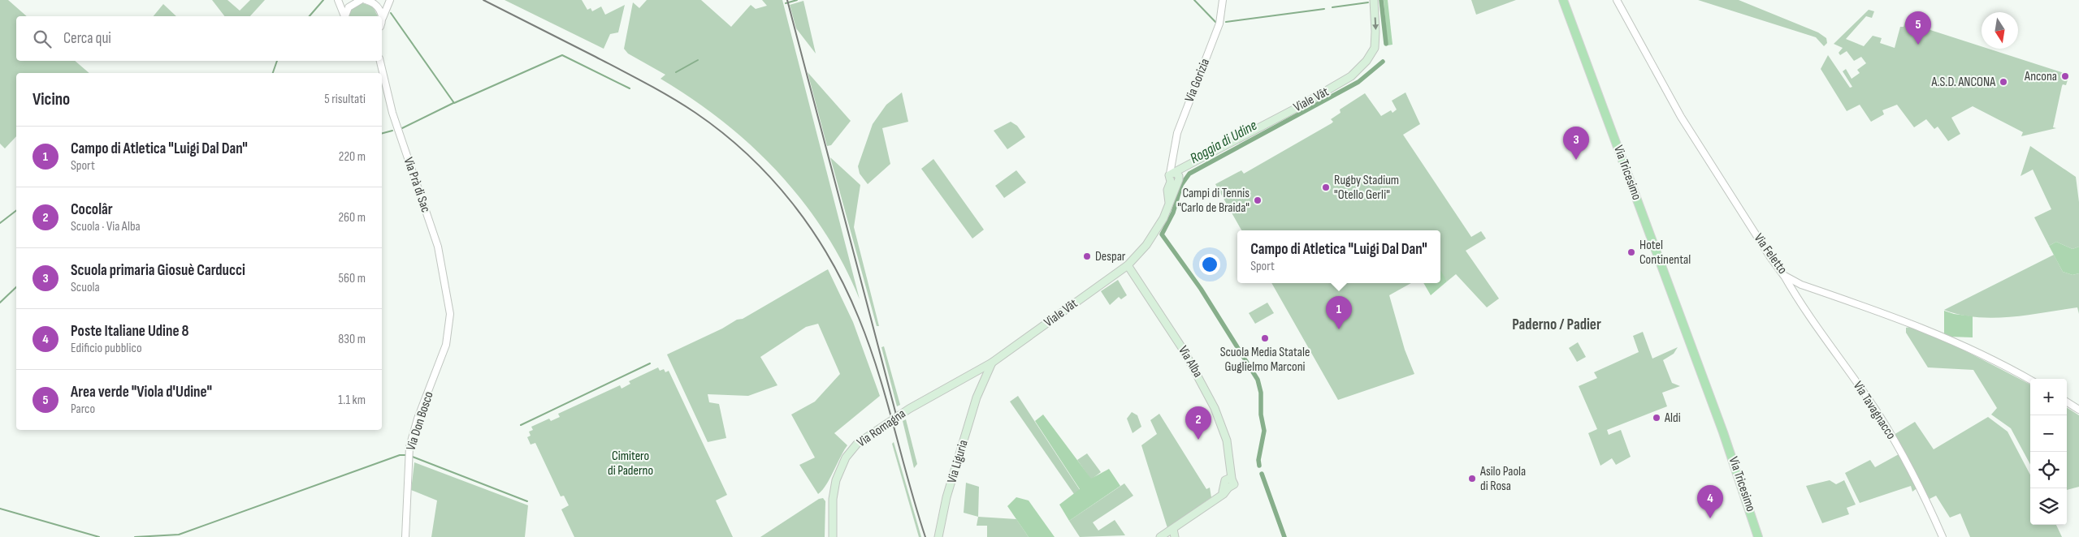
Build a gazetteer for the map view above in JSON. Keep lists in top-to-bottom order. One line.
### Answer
{"streets":{"main road":["Viale Vât","Via Tricesimo","Via Alba","Via Romagna","Via Liguria"],"street":["Via Gorizia","Via Prà di Sac","Via Feletto","Via Tavagnacco","Via Don Bosco"]},"crossings":[["Via Gorizia","Viale Vât"],["Viale Vât","Via Alba"],["Viale Vât","Via Romagna"],["Viale Vât","Via Liguria"],["Via Prà di Sac","Via Don Bosco"],["Via Feletto","Via Tavagnacco"],["Via Romagna","Via Liguria"]],"one_way":["Viale Vât"],"districts":["Paderno / Padier"],"water":["Roggia di Udine"],"parks":["Cimitero di Paderno"],"places":["Ancona","A.S.D. ANCONA","Rugby Stadium \"Otello Gerli\"","Campi di Tennis \"Carlo de Braida\"","Hotel Continental","Despar","Scuola Media Statale Guglielmo Marconi","Aldi","Asilo Paola di Rosa"],"north":"bottom","page":{"pins":["5","3","1","2","4"],"search":"Cerca qui","heading":["Vicino","5 risultati"],"list":[{"mark":"1","name":"Campo di Atletica \"Luigi Dal Dan\"","note":"Sport","value":"220 m"},{"mark":"2","name":"Cocolâr","note":"Scuola · Via Alba","value":"260 m"},{"mark":"3","name":"Scuola primaria Giosuè Carducci","note":"Scuola","value":"560 m"},{"mark":"4","name":"Poste Italiane Udine 8","note":"Edificio pubblico","value":"830 m"},{"mark":"5","name":"Area verde \"Viola d'Udine\"","note":"Parco","value":"1.1 km"}],"popup":["Campo di Atletica \"Luigi Dal Dan\"","Sport"],"map_buttons":["+","−"]}}
